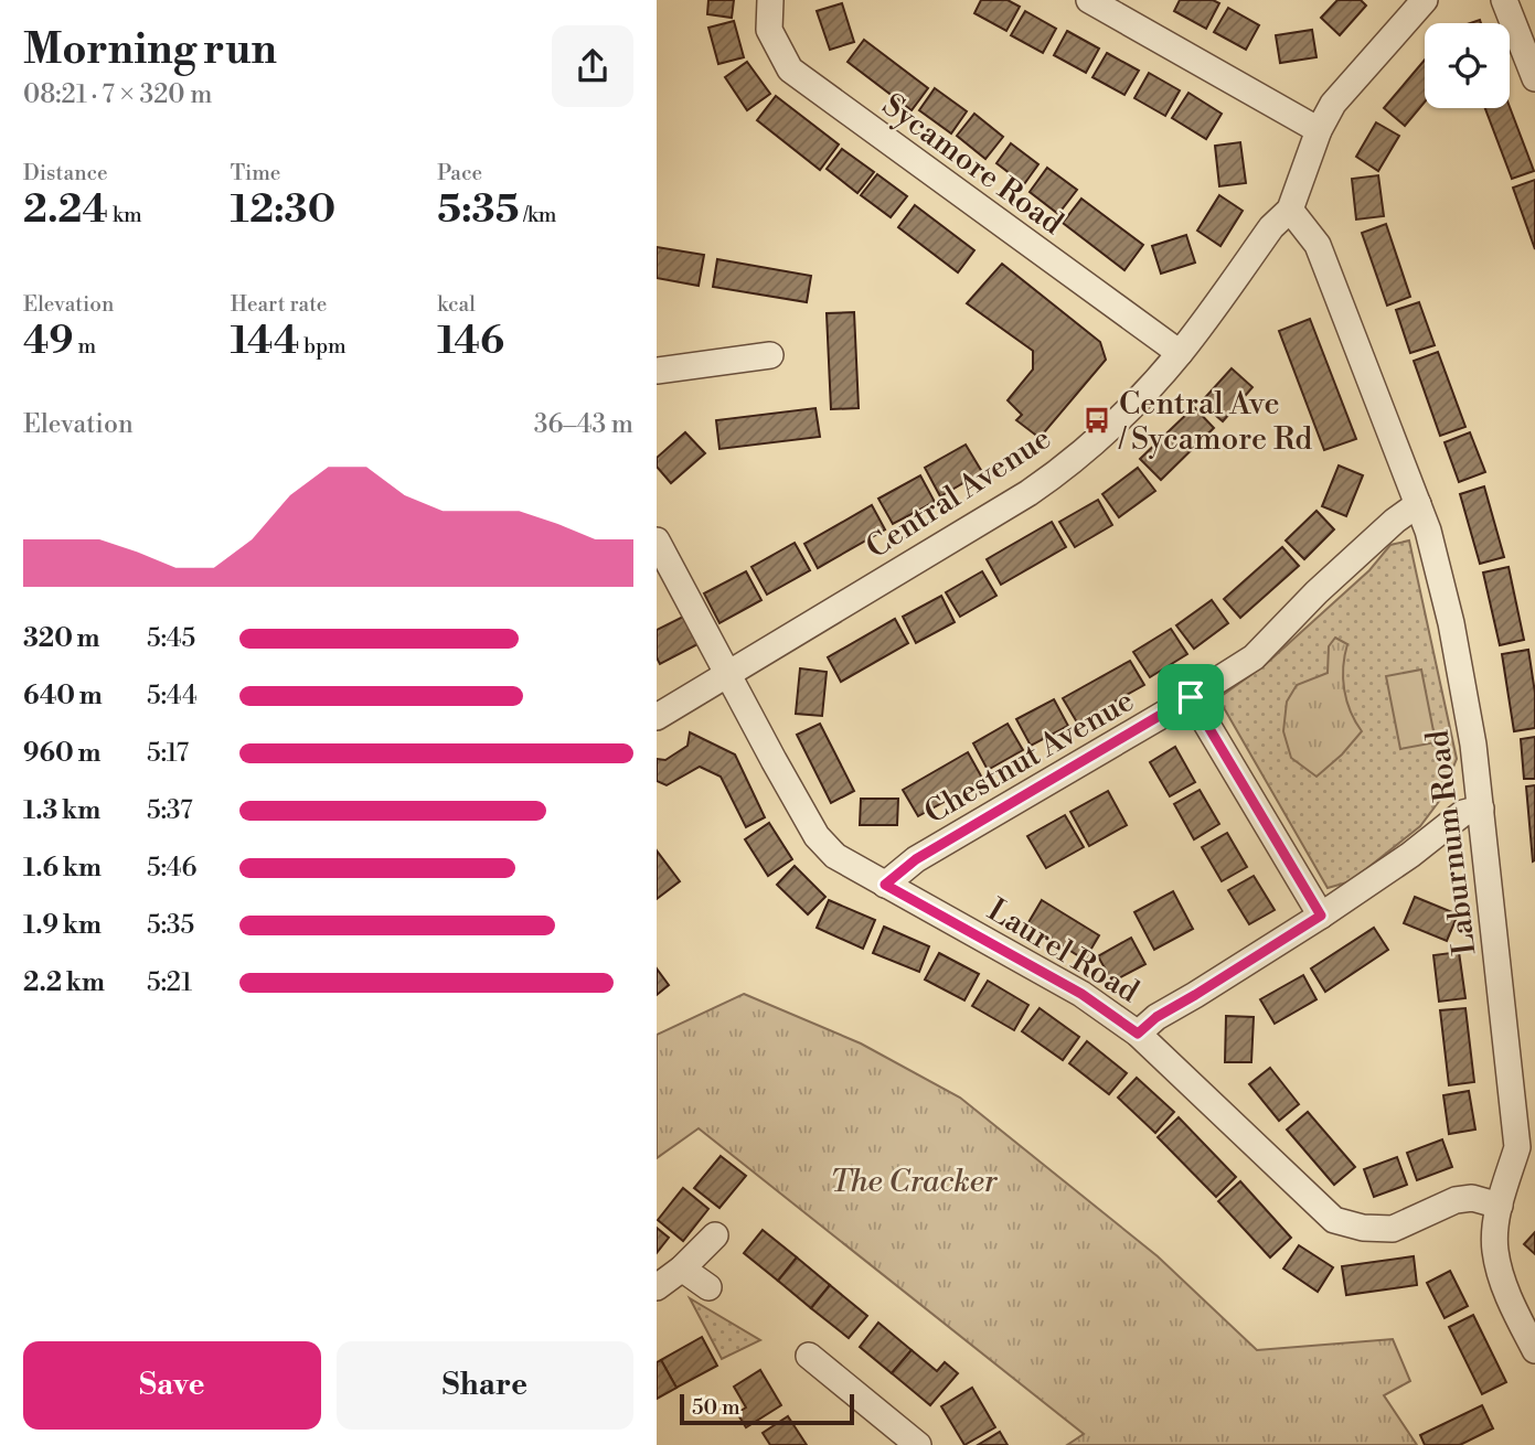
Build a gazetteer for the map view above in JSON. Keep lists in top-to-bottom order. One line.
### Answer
{"streets":{"street":["Sycamore Road","Central Avenue","Chestnut Avenue","Laburnum Road","Laurel Road"]},"crossings":[["Sycamore Road","Central Avenue"],["Central Avenue","Laburnum Road"],["Central Avenue","Laurel Road"],["Chestnut Avenue","Laburnum Road"],["Chestnut Avenue","Laurel Road"],["Laburnum Road","Laurel Road"]],"parks":["The Cracker"],"places":{"bus stop":["Central Ave / Sycamore Rd"]},"scale_bar":"50 m","page":{"heading":["Morning run","08:21 · 7 × 320 m"],"stats":[["Distance","2.24 km"],["Time","12:30"],["Pace","5:35 /km"],["Elevation","49 m"],["Heart rate","144 bpm"],["kcal","146"]],"chart":["Elevation","36–43 m"],"list":[{"name":"320 m","note":"5:45"},{"name":"640 m","note":"5:44"},{"name":"960 m","note":"5:17"},{"name":"1.3 km","note":"5:37"},{"name":"1.6 km","note":"5:46"},{"name":"1.9 km","note":"5:35"},{"name":"2.2 km","note":"5:21"}],"buttons":["Save","Share"],"scale":"50 m"}}
